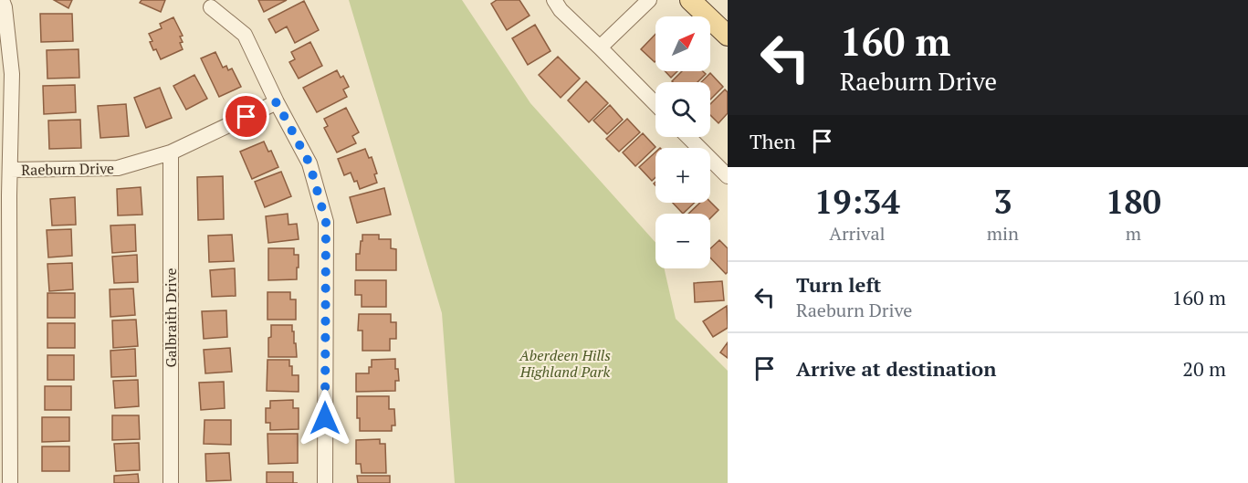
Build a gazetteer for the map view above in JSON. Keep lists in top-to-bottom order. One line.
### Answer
{"streets":{"street":["Raeburn Drive","Galbraith Drive"]},"crossings":[["Raeburn Drive","Galbraith Drive"]],"parks":["Aberdeen Hills Highland Park"],"north":"top right","page":{"turn":["160 m","Raeburn Drive"],"map_buttons":["+","−"],"then":"Then","eta":["19:34","Arrival","3","min","180","m"],"list":[{"name":"Turn left","note":"Raeburn Drive","value":"160 m"},{"name":"Arrive at destination","value":"20 m"}]}}
